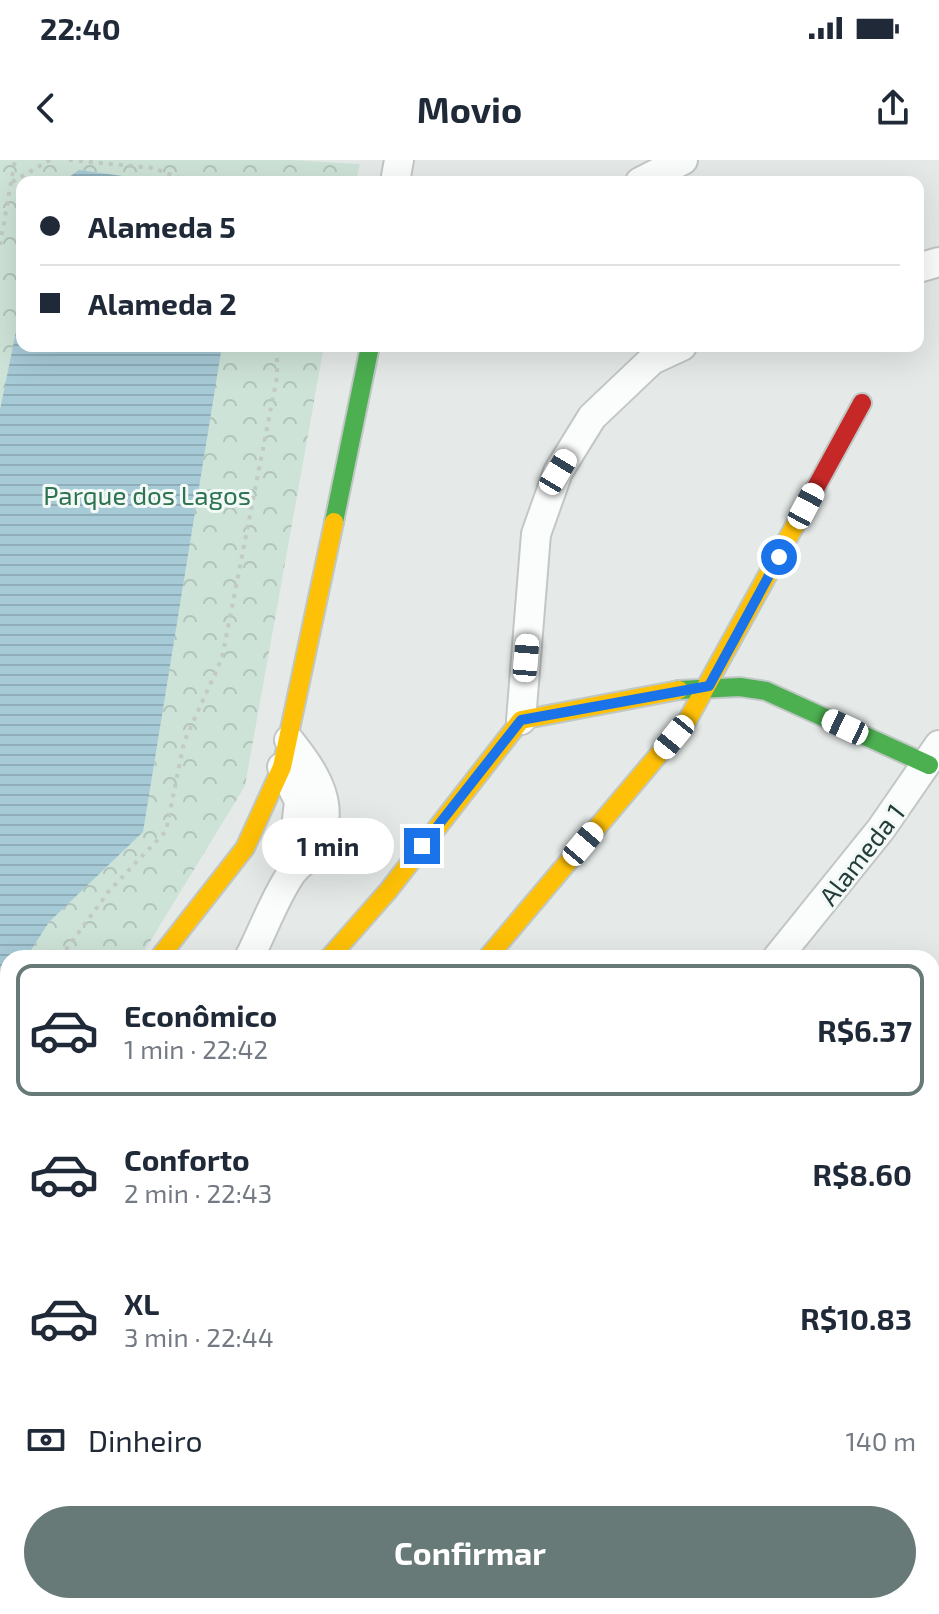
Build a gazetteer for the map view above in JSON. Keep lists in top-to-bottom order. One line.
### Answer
{"streets":{"street":["Alameda 1"]},"parks":["Parque dos Lagos"],"page":{"status":"22:40","header":"Movio","banner":["Alameda 5","Alameda 2"],"bubble":"1 min","list":[{"name":"Econômico","note":"1 min · 22:42","value":"R$6.37"},{"name":"Conforto","note":"2 min · 22:43","value":"R$8.60"},{"name":"XL","note":"3 min · 22:44","value":"R$10.83"}],"pay":["Dinheiro","140 m"],"buttons":"Confirmar"}}
